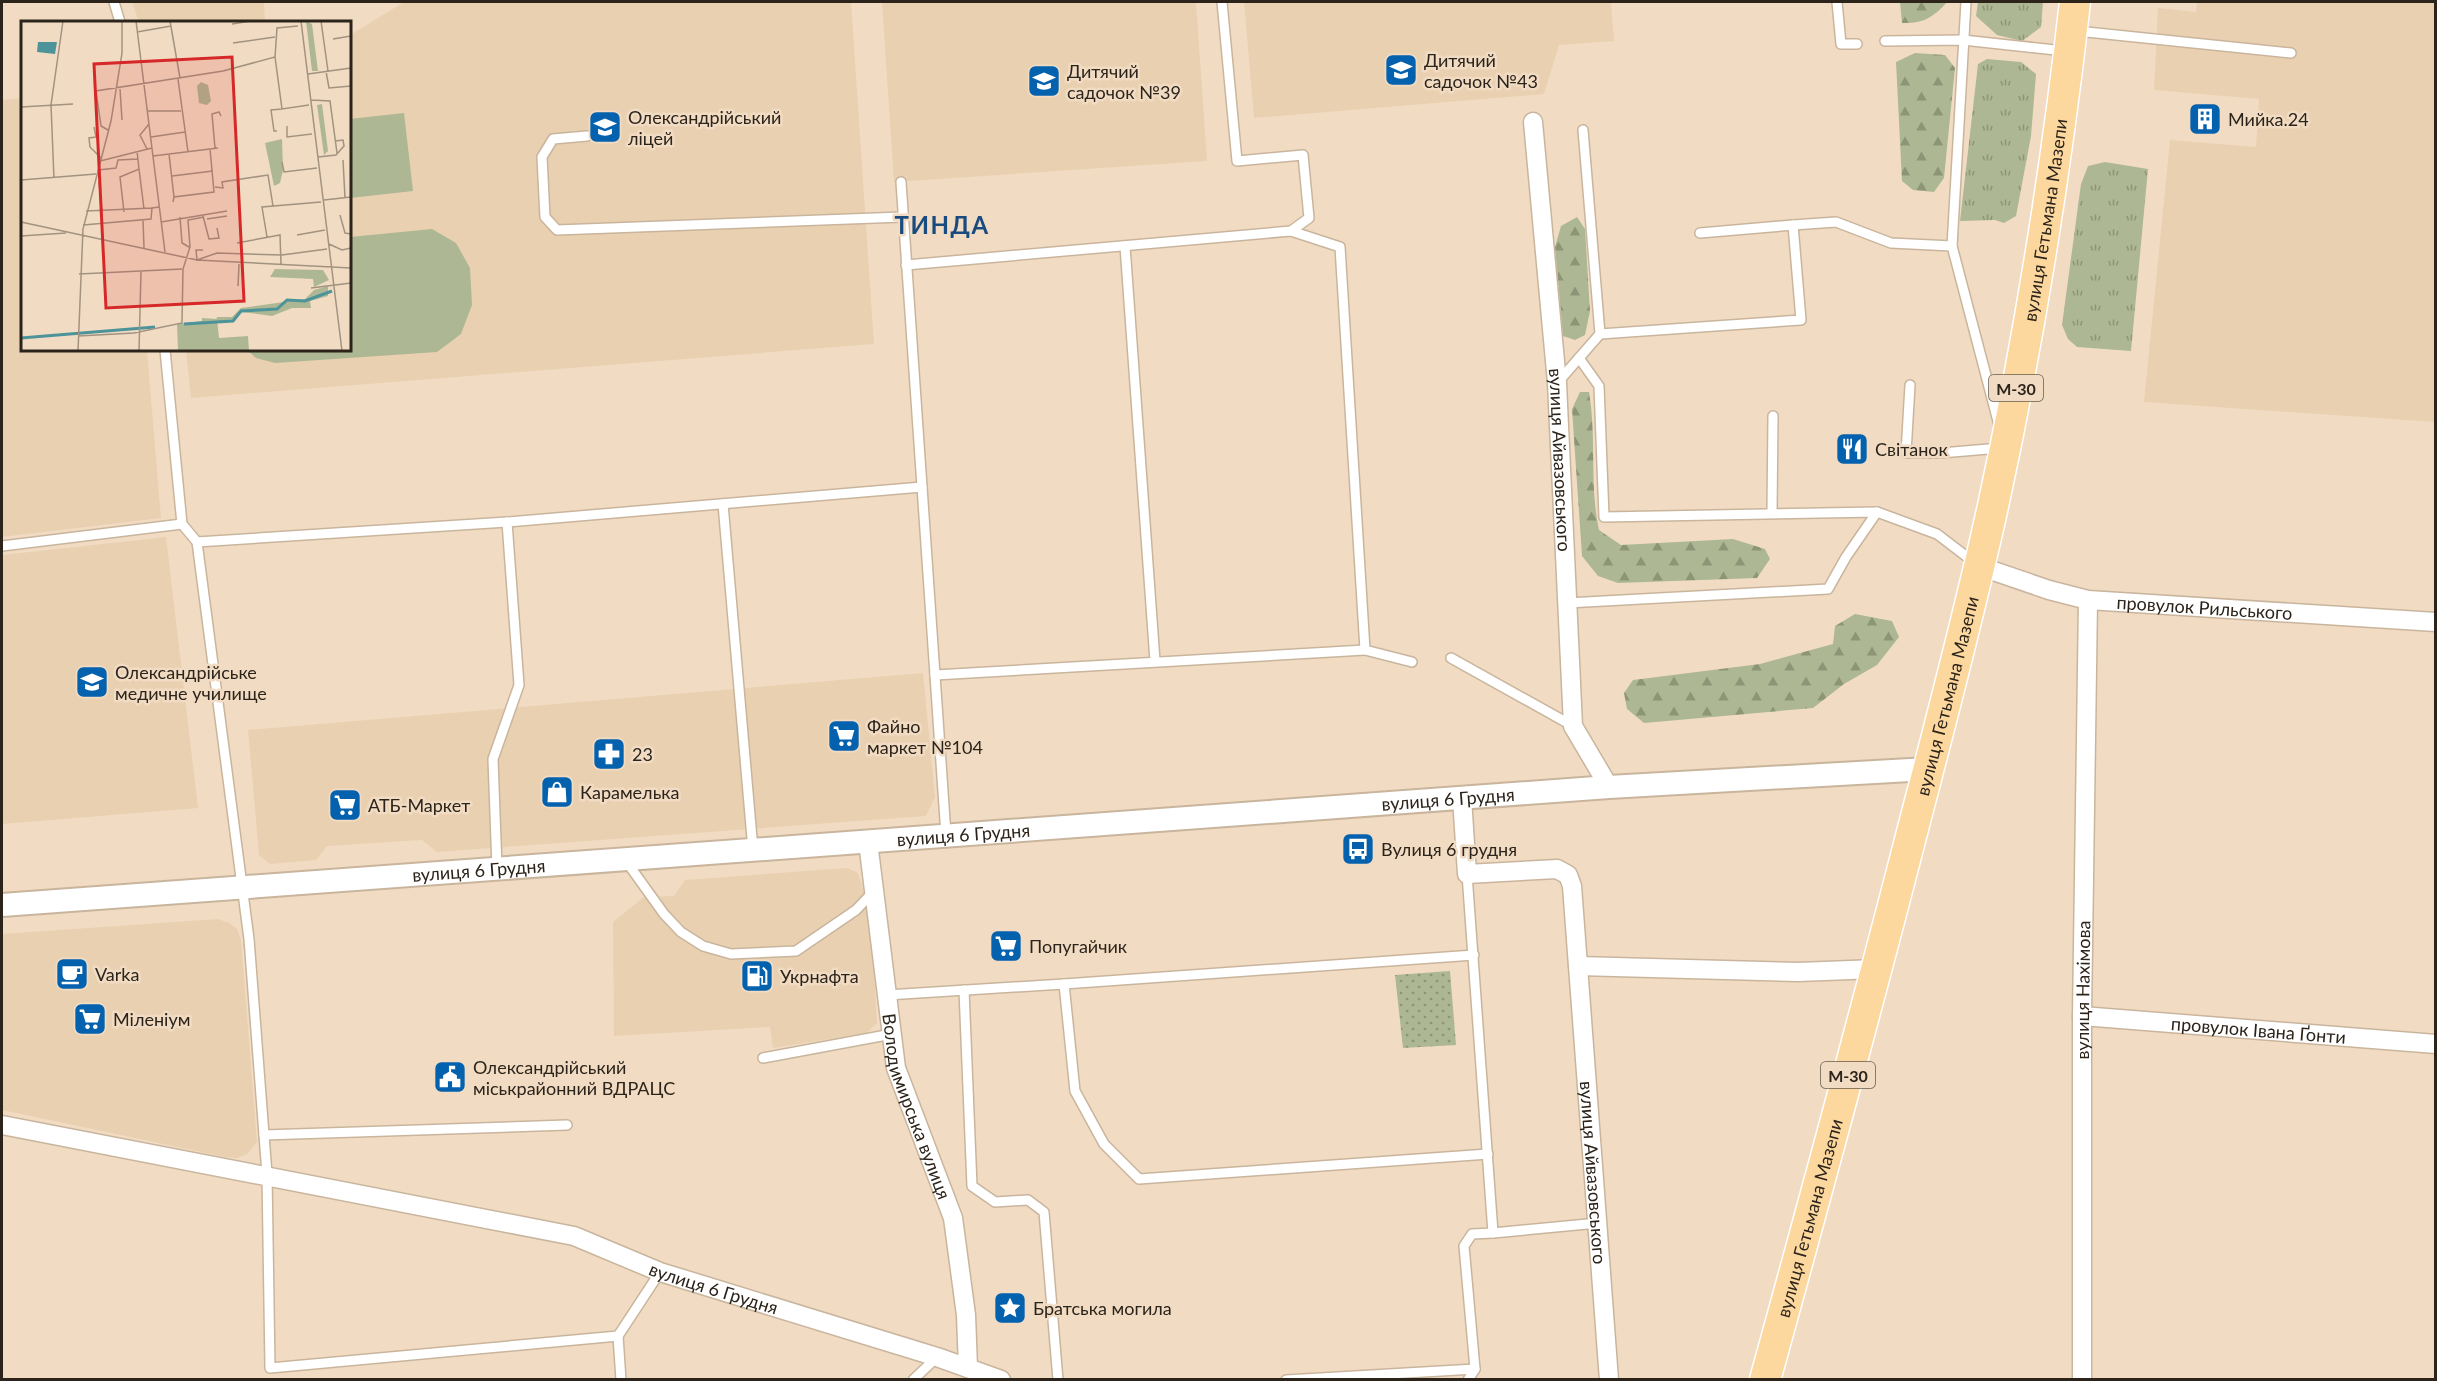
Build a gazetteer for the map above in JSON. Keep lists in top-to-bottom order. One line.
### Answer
{"streets":{"highway":["вулиця Гетьмана Мазепи","М-30"],"street":["вулиця Айвазовського","провулок Рильського","вулиця 6 Грудня","вулиця Нахімова","провулок Івана Ґонти","Володимирська вулиця"]},"crossings":[["вулиця Гетьмана Мазепи","провулок Рильського"],["вулиця Гетьмана Мазепи","вулиця 6 Грудня"],["вулиця Айвазовського","вулиця 6 Грудня"],["провулок Рильського","вулиця Нахімова"],["вулиця 6 Грудня","Володимирська вулиця"],["вулиця Нахімова","провулок Івана Ґонти"]],"districts":["ТИНДА"],"places":{"school or university":["Дитячий садочок №43","Дитячий садочок №39","Олександрійський ліцей","Олександрійське медичне училище"],"building":["Мийка.24"],"restaurant":["Світанок"],"supermarket":["Файно маркет №104","АТБ-Маркет","Попугайчик","Міленіум"],"pharmacy":["23"],"shop":["Карамелька"],"bus stop":["Вулиця 6 грудня"],"cafe":["Varka"],"fuel station":["Укрнафта"],"public building":["Олександрійський міськрайонний ВДРАЦС"],"place":["Братська могила"]}}
